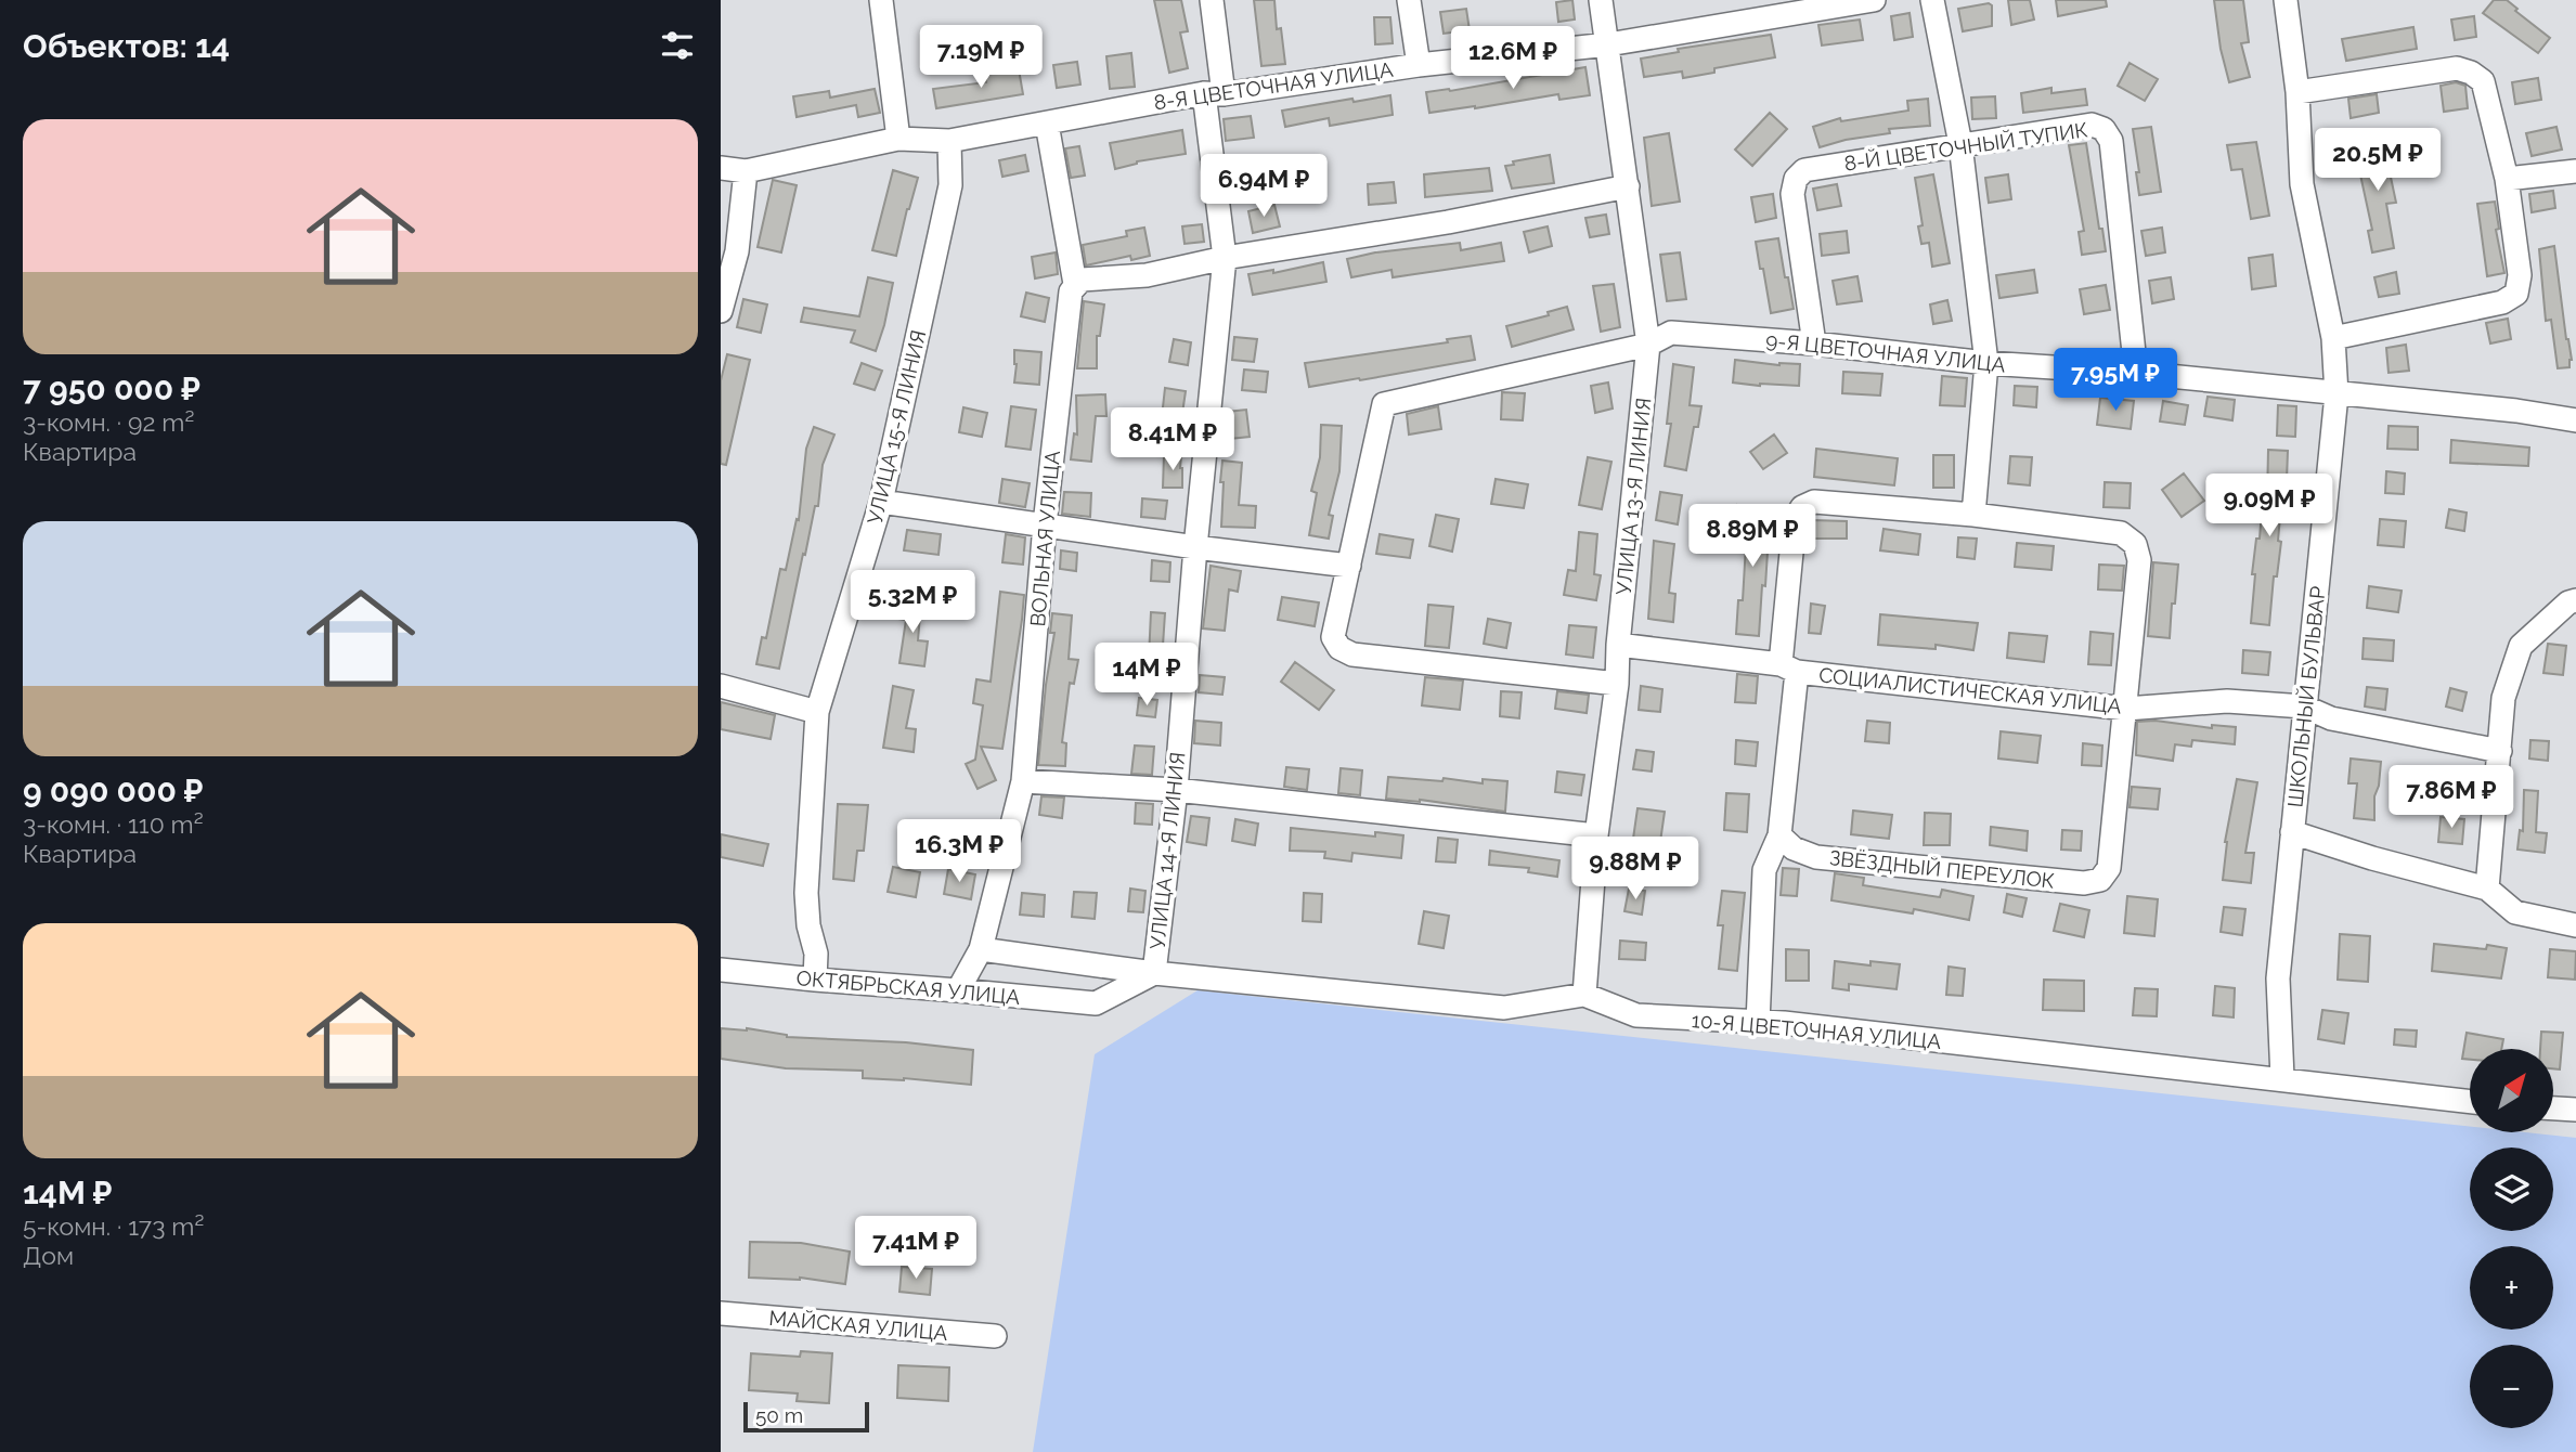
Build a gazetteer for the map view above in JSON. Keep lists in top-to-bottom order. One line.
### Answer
{"streets":{"street":["8-Я ЦВЕТОЧНАЯ УЛИЦА","8-Й ЦВЕТОЧНЫЙ ТУПИК","9-Я ЦВЕТОЧНАЯ УЛИЦА","УЛИЦА 15-Я ЛИНИЯ","УЛИЦА 13-Я ЛИНИЯ","ВОЛЬНАЯ УЛИЦА","СОЦИАЛИСТИЧЕСКАЯ УЛИЦА","ШКОЛЬНЫЙ БУЛЬВАР","УЛИЦА 14-Я ЛИНИЯ","ЗВЁЗДНЫЙ ПЕРЕУЛОК","ОКТЯБРЬСКАЯ УЛИЦА","10-Я ЦВЕТОЧНАЯ УЛИЦА","МАЙСКАЯ УЛИЦА"]},"crossings":[["8-Я ЦВЕТОЧНАЯ УЛИЦА","УЛИЦА 15-Я ЛИНИЯ"],["8-Я ЦВЕТОЧНАЯ УЛИЦА","УЛИЦА 13-Я ЛИНИЯ"],["8-Я ЦВЕТОЧНАЯ УЛИЦА","УЛИЦА 14-Я ЛИНИЯ"],["8-Й ЦВЕТОЧНЫЙ ТУПИК","9-Я ЦВЕТОЧНАЯ УЛИЦА"],["9-Я ЦВЕТОЧНАЯ УЛИЦА","УЛИЦА 13-Я ЛИНИЯ"],["9-Я ЦВЕТОЧНАЯ УЛИЦА","ШКОЛЬНЫЙ БУЛЬВАР"],["УЛИЦА 15-Я ЛИНИЯ","ОКТЯБРЬСКАЯ УЛИЦА"],["УЛИЦА 13-Я ЛИНИЯ","СОЦИАЛИСТИЧЕСКАЯ УЛИЦА"],["УЛИЦА 13-Я ЛИНИЯ","10-Я ЦВЕТОЧНАЯ УЛИЦА"],["ВОЛЬНАЯ УЛИЦА","ОКТЯБРЬСКАЯ УЛИЦА"],["СОЦИАЛИСТИЧЕСКАЯ УЛИЦА","ШКОЛЬНЫЙ БУЛЬВАР"],["СОЦИАЛИСТИЧЕСКАЯ УЛИЦА","ЗВЁЗДНЫЙ ПЕРЕУЛОК"],["ШКОЛЬНЫЙ БУЛЬВАР","10-Я ЦВЕТОЧНАЯ УЛИЦА"],["УЛИЦА 14-Я ЛИНИЯ","ОКТЯБРЬСКАЯ УЛИЦА"]],"scale_bar":"50 m","north":"top right","page":{"heading":"Объектов: 14","price":["7.19M ₽","12.6M ₽","20.5M ₽","6.94M ₽","7.95M ₽","8.41M ₽","9.09M ₽","8.89M ₽","5.32M ₽","14M ₽","7.86M ₽","16.3M ₽","9.88M ₽","7.41M ₽"],"list":[{"name":"7 950 000 ₽","note":"3-комн. · 92 m² · Квартира"},{"name":"9 090 000 ₽","note":"3-комн. · 110 m² · Квартира"},{"name":"14M ₽","note":"5-комн. · 173 m² · Дом"}],"map_buttons":["+","−"],"scale":"50 m"}}
